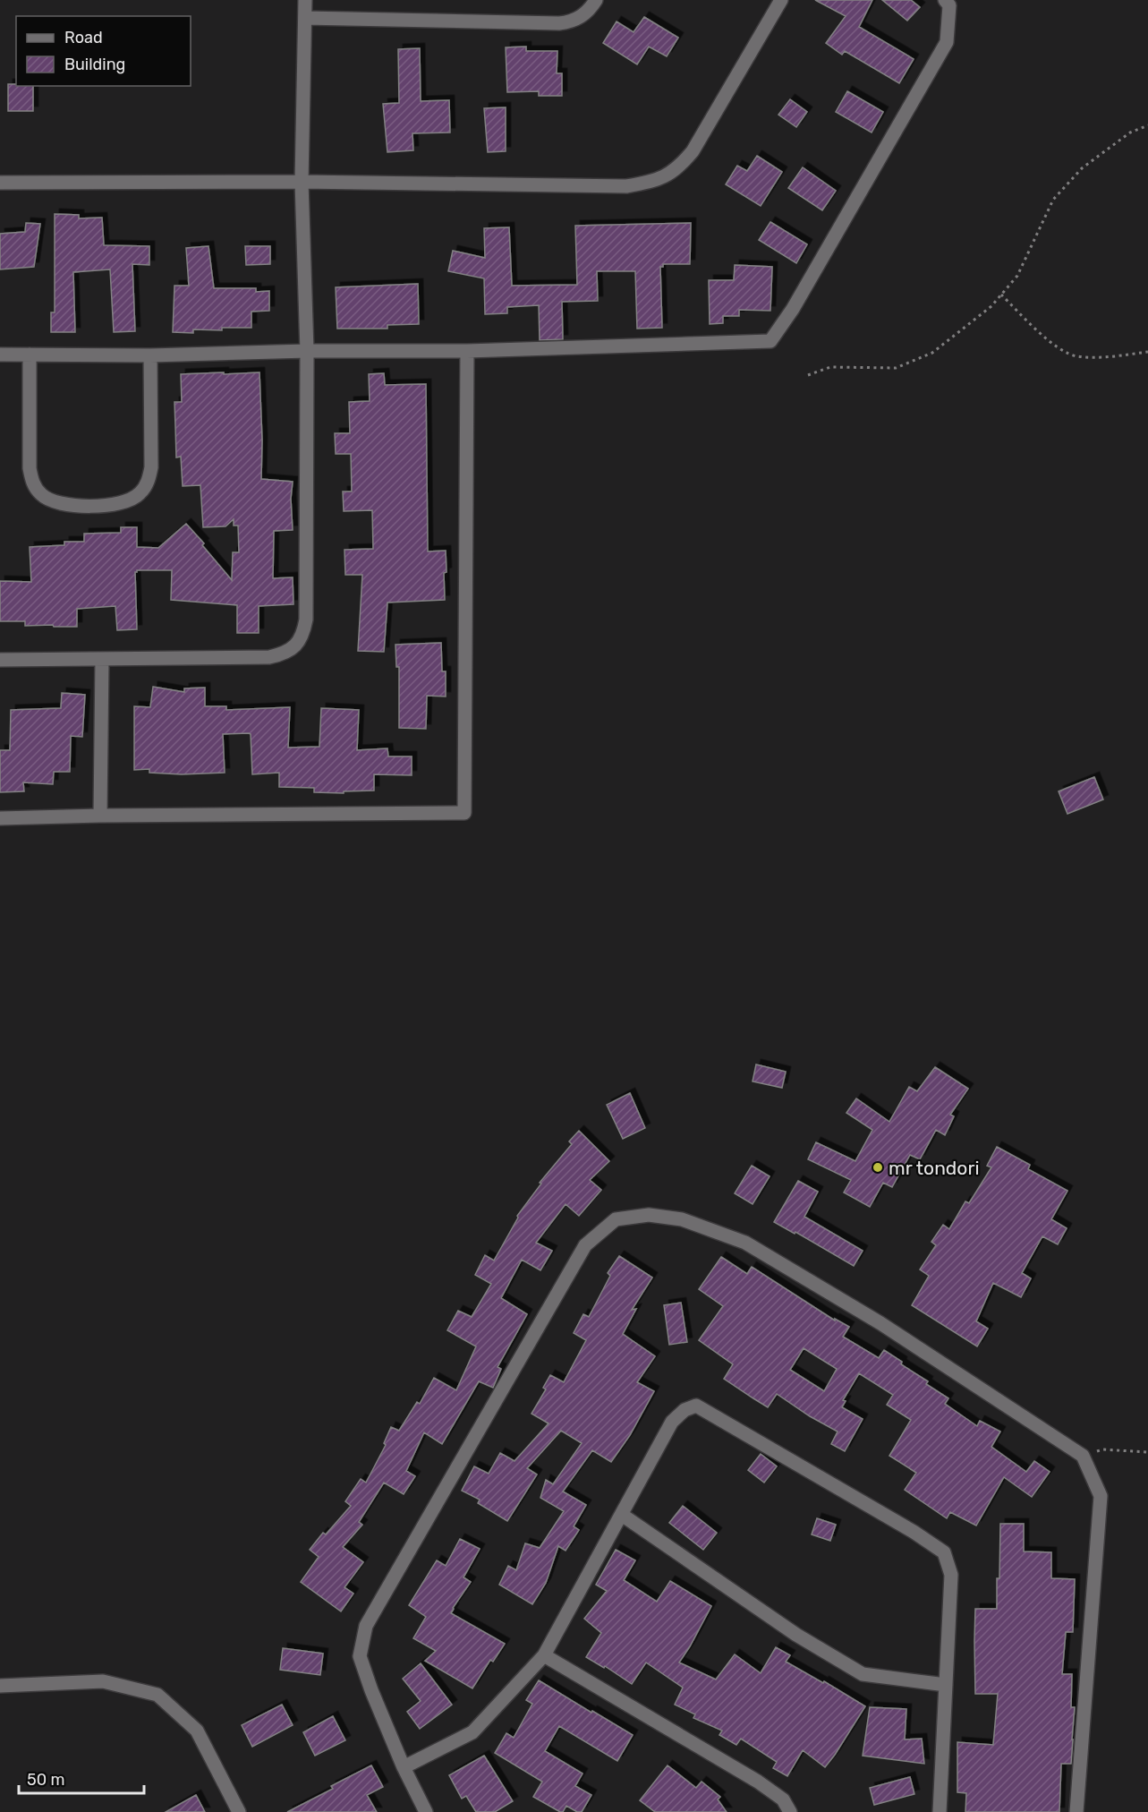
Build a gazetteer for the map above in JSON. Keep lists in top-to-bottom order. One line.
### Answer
{"places":["mr tondori"],"legend":["Road","Building"],"scale_bar":"50 m"}
